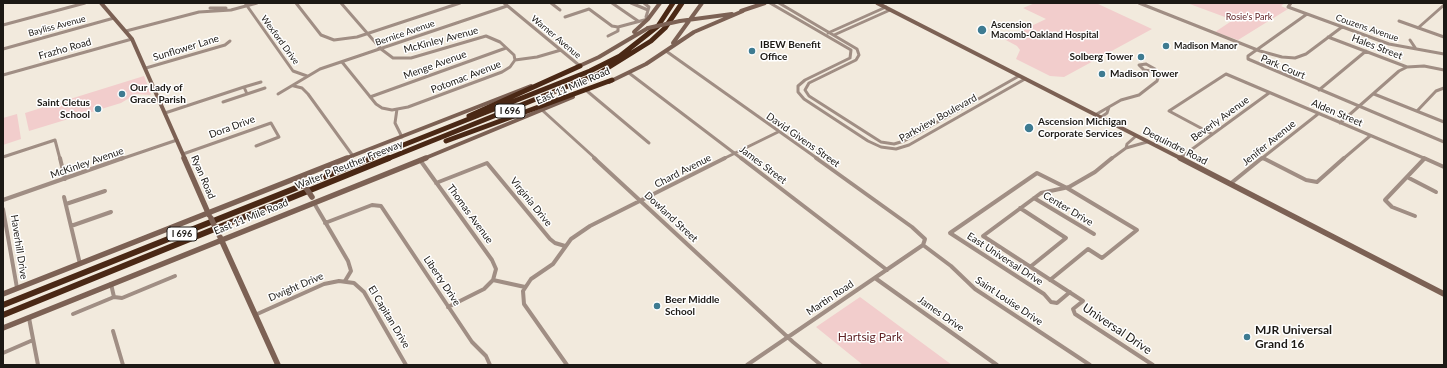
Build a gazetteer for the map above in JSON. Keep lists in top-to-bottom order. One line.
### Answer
{"streets":{"highway":["I 696","Walter P Reuther Freeway"],"main road":["East 11 Mile Road","Dequindre Road","Ryan Road"],"street":["Bayliss Avenue","Couzens Avenue","Bernice Avenue","Warner Avenue","Wexford Drive","McKinley Avenue","Hales Street","Sunflower Lane","Frazho Road","Menge Avenue","Park Court","Potomac Avenue","Alden Street","Parkview Boulevard","Beverly Avenue","Dora Drive","David Givens Street","Jenifer Avenue","James Street","Chard Avenue","Virginia Drive","Center Drive","Thomas Avenue","Dowland Street","Haverhill Drive","East Universal Drive","Liberty Drive","Dwight Drive","Martin Road","Saint Louise Drive","James Drive","El Capitan Drive","Universal Drive"]},"crossings":[["Bayliss Avenue","Ryan Road"],["Bernice Avenue","Warner Avenue"],["Bernice Avenue","Wexford Drive"],["Bernice Avenue","McKinley Avenue"],["Warner Avenue","Potomac Avenue"],["Warner Avenue","East 11 Mile Road"],["McKinley Avenue","Menge Avenue"],["McKinley Avenue","Ryan Road"],["Sunflower Lane","Ryan Road"],["Frazho Road","Ryan Road"],["East 11 Mile Road","David Givens Street"],["East 11 Mile Road","James Street"],["East 11 Mile Road","Ryan Road"],["East 11 Mile Road","Thomas Avenue"],["East 11 Mile Road","Dowland Street"],["East 11 Mile Road","Haverhill Drive"],["Alden Street","Beverly Avenue"],["Alden Street","Jenifer Avenue"],["Parkview Boulevard","Dequindre Road"],["Beverly Avenue","Dequindre Road"],["Dora Drive","Ryan Road"],["David Givens Street","Chard Avenue"],["David Givens Street","Martin Road"],["David Givens Street","Saint Louise Drive"],["Jenifer Avenue","Dequindre Road"],["Dequindre Road","Universal Drive"],["James Street","Chard Avenue"],["James Street","Martin Road"],["Chard Avenue","Virginia Drive"],["Chard Avenue","Dowland Street"],["Ryan Road","Dwight Drive"],["Virginia Drive","Thomas Avenue"],["Center Drive","Universal Drive"],["Dowland Street","Martin Road"],["East Universal Drive","Universal Drive"],["Dwight Drive","El Capitan Drive"],["Martin Road","Saint Louise Drive"],["Martin Road","James Drive"]],"parks":["Rosie's Park","Hartsig Park"],"places":["Ascension Macomb-Oakland Hospital","Madison Manor","IBEW Benefit Office","Solberg Tower","Madison Tower","Our Lady of Grace Parish","Saint Cletus School","Ascension Michigan Corporate Services","Beer Middle School","MJR Universal Grand 16"]}
